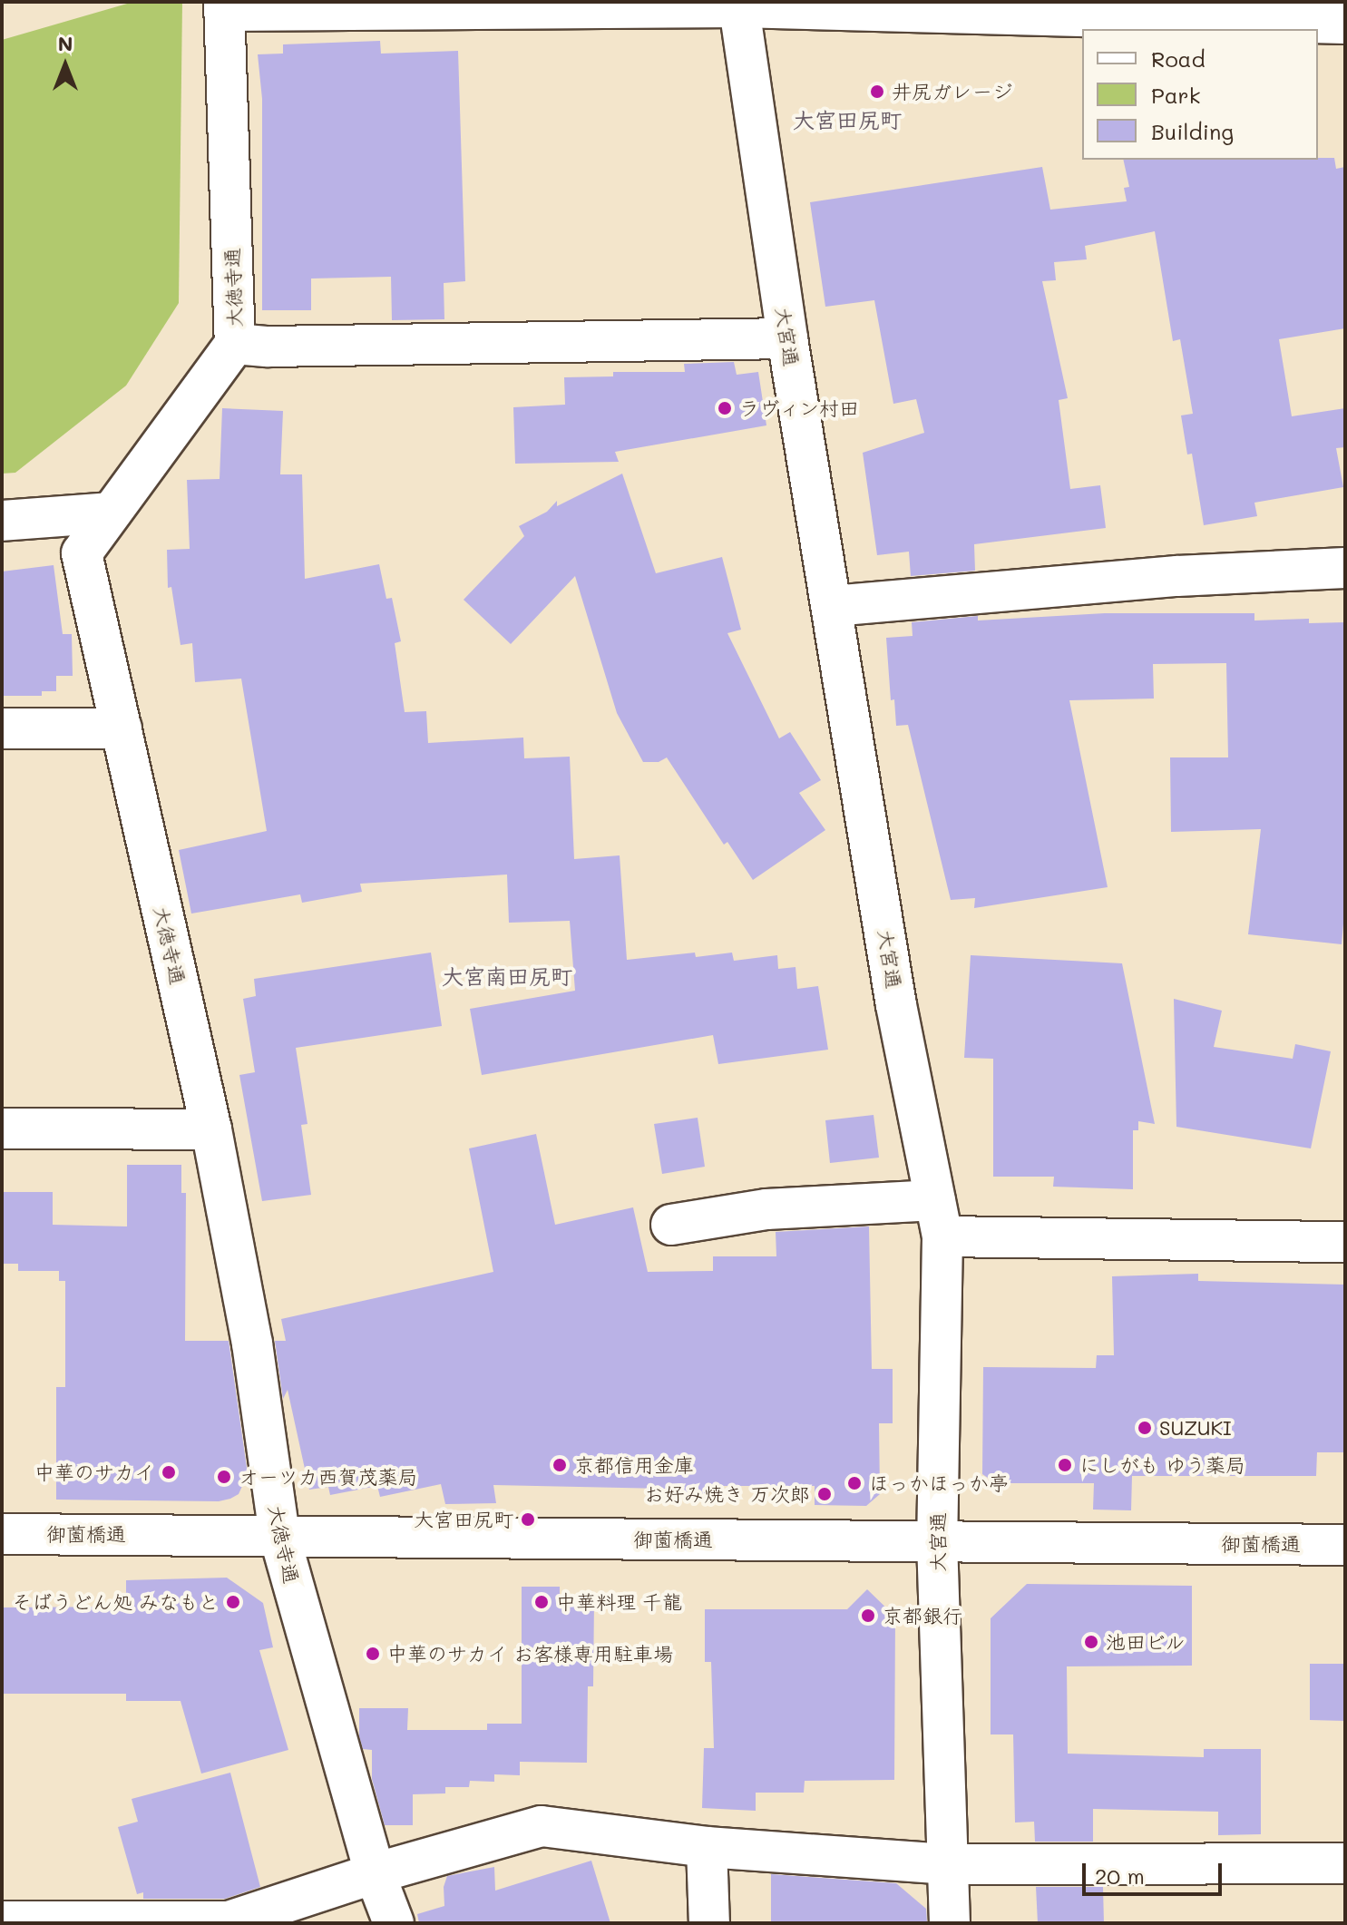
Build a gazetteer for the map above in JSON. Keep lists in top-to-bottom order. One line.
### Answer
{"streets":{"street":["大徳寺通","大宮通","御薗橋通"]},"crossings":[["大徳寺通","御薗橋通"],["大宮通","御薗橋通"]],"districts":["大宮田尻町","大宮南田尻町"],"places":["井尻ガレージ","ラヴィン村田","SUZUKI","京都信用金庫","にしがも ゆう薬局","中華のサカイ","オーツカ西賀茂薬局","ほっかほっか亭","お好み焼き 万次郎","大宮田尻町","そばうどん処 みなもと","中華料理 千龍","京都銀行","池田ビル","中華のサカイ お客様専用駐車場"],"legend":["Road","Park","Building"],"scale_bar":"20 m","north":"top"}
